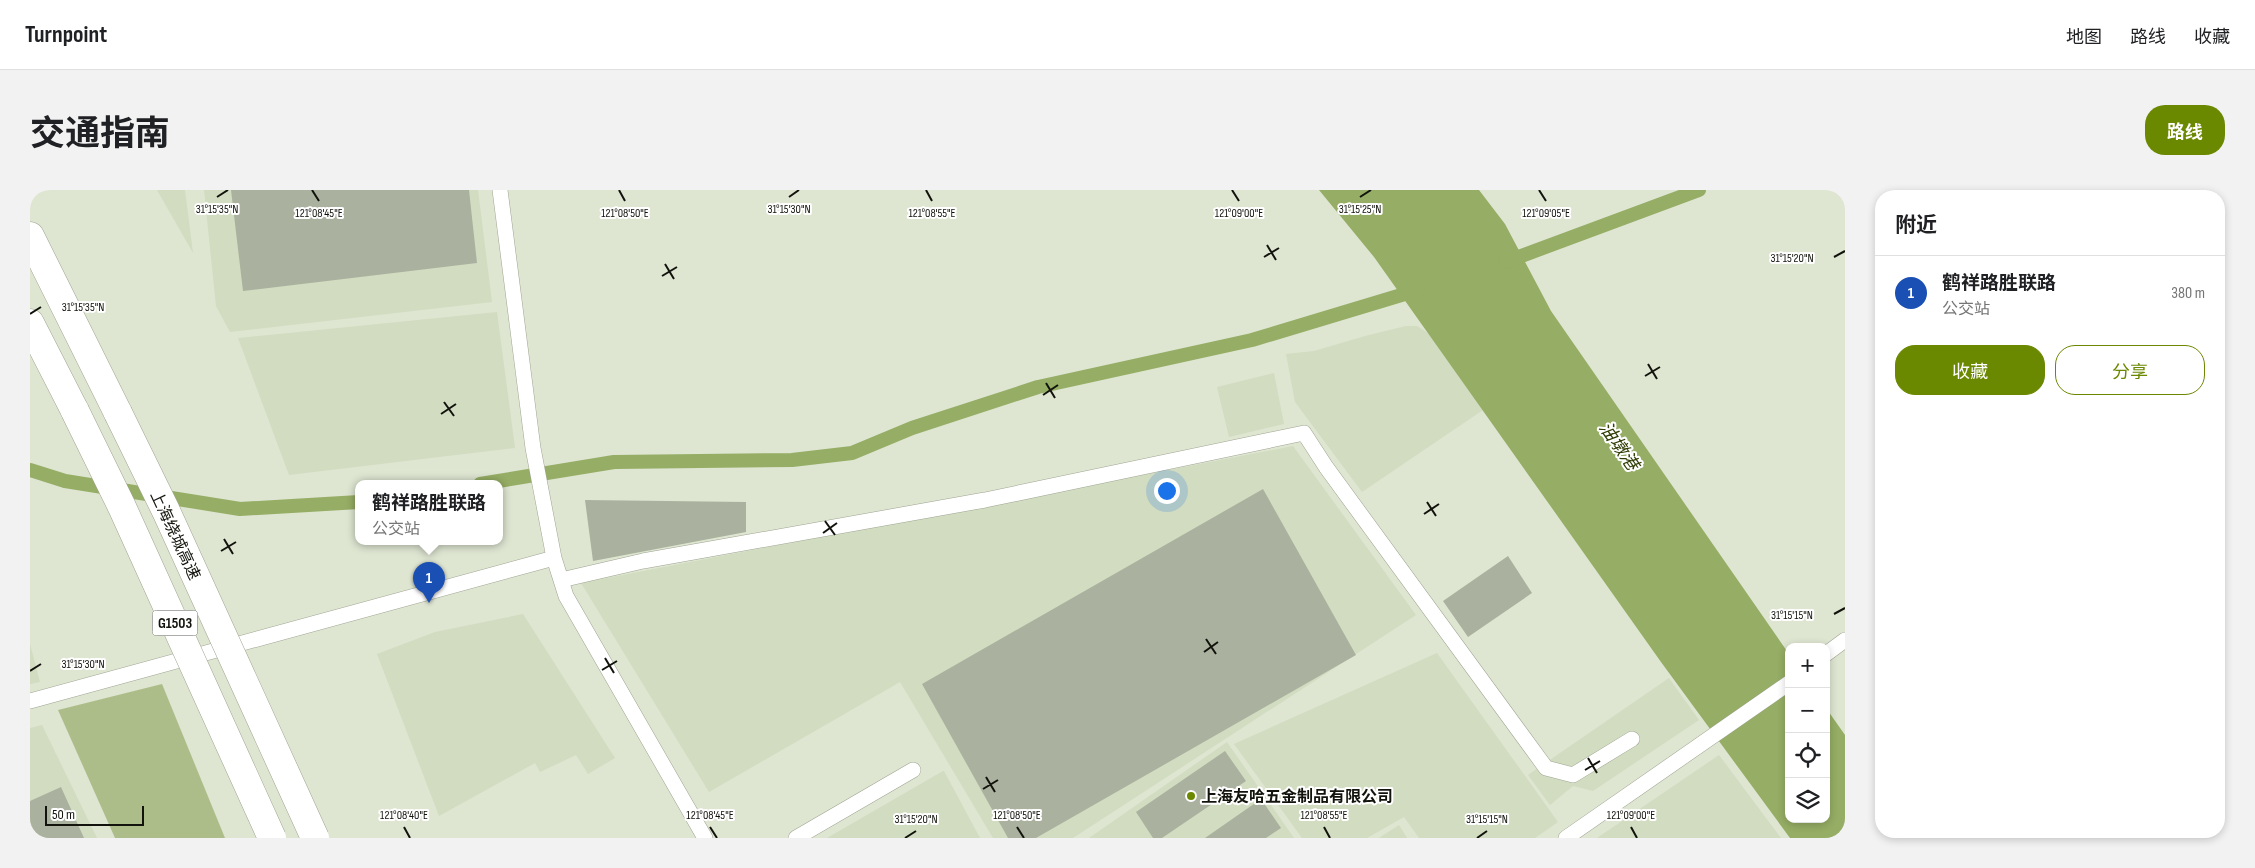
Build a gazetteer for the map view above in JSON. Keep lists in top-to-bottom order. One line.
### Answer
{"streets":{"highway":["上海绕城高速","G1503"]},"water":["油墩港"],"places":["上海友哈五金制品有限公司"],"scale_bar":"50 m","page":{"header":"Turnpoint","nav":["地图","路线","收藏"],"title":"交通指南","buttons":["路线",["收藏","分享"]],"heading":"附近","list":[{"mark":"1","name":"鹤祥路胜联路","note":"公交站","value":"380 m"}],"popup":["鹤祥路胜联路","公交站"],"pins":"1","map_buttons":["+","−"],"scale":"50 m"},"coordinates":["31°15'30\"N","31°15'35\"N","31°15'25\"N","121°09'00\"E","121°09'05\"E","121°08'45\"E","121°08'50\"E","121°08'55\"E","31°15'20\"N","31°15'15\"N","121°08'40\"E"]}
